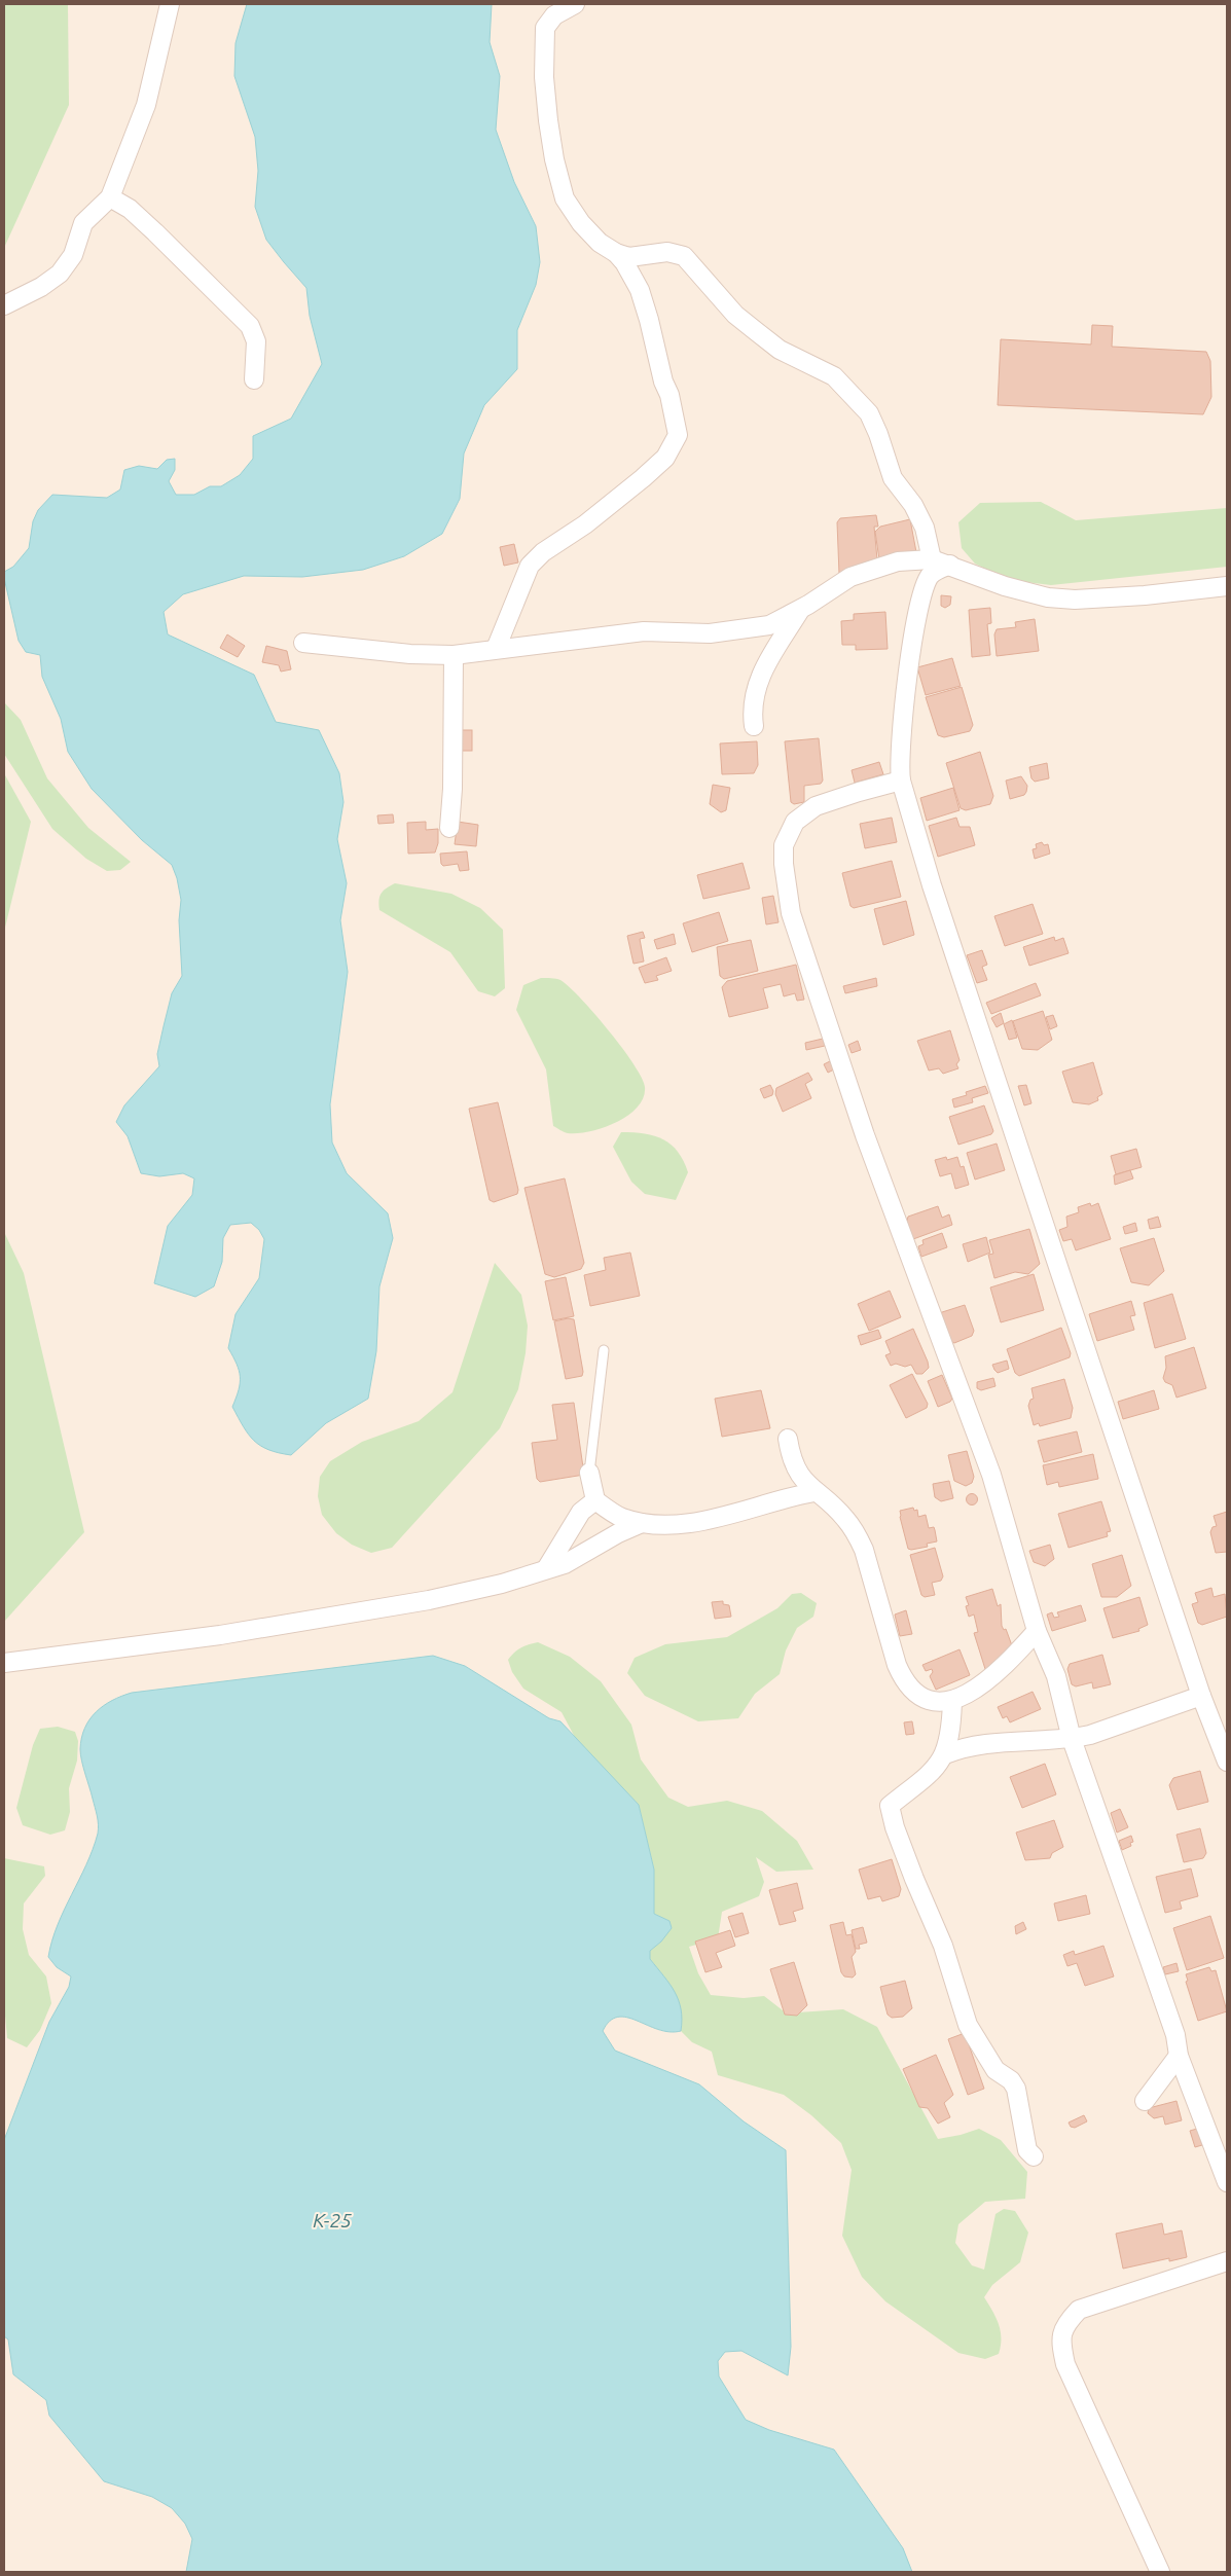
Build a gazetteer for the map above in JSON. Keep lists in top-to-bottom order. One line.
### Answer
{"water":["К-25"]}
